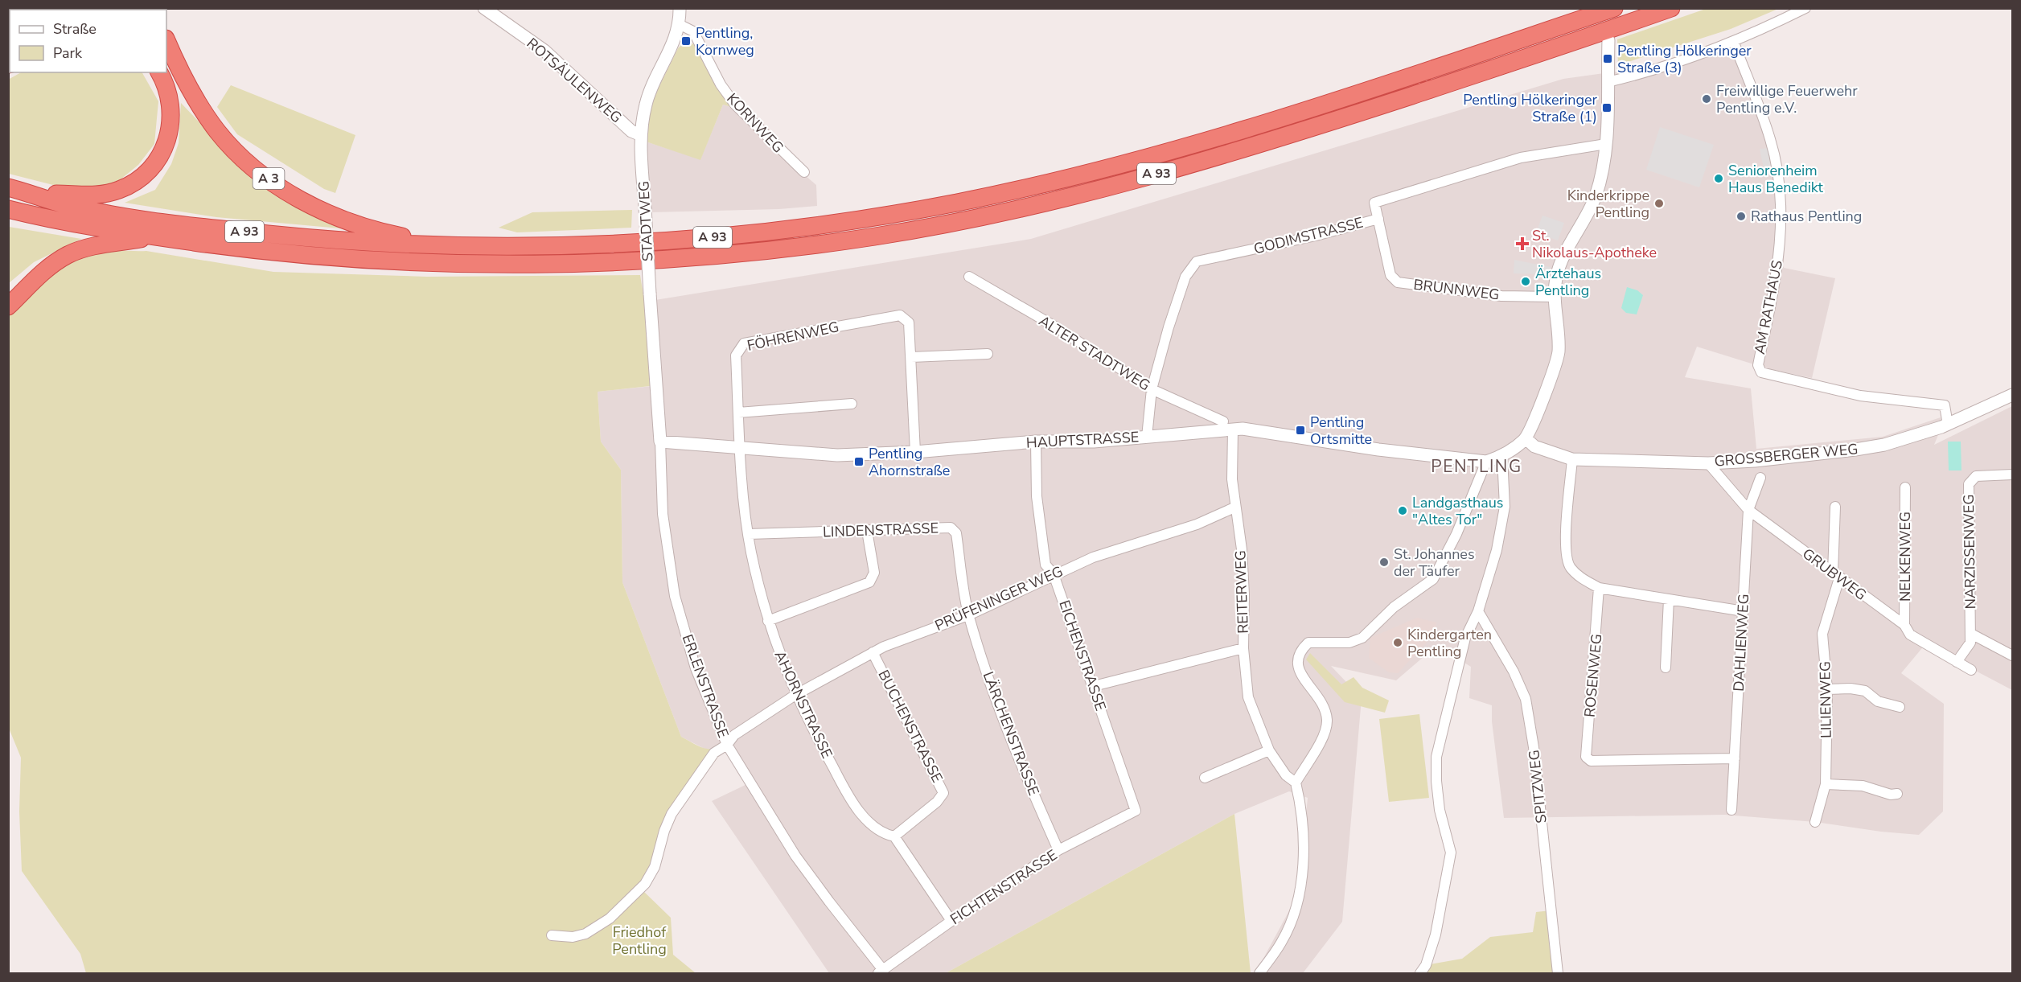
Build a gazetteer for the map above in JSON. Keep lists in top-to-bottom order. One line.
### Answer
{"streets":{"highway":["A 93","A 3"],"street":["ROTSÄULENWEG","KORNWEG","STADTWEG","GODIMSTRASSE","BRUNNWEG","AM RATHAUS","FÖHRENWEG","ALTER STADTWEG","HAUPTSTRASSE","GROSSBERGER WEG","LINDENSTRASSE","NARZISSENWEG","NELKENWEG","GRUBWEG","REITERWEG","PRÜFENINGER WEG","DAHLIENWEG","EICHENSTRASSE","ROSENWEG","ERLENSTRASSE","LILIENWEG","AHORNSTRASSE","BUCHENSTRASSE","LÄRCHENSTRASSE","SPITZWEG","FICHTENSTRASSE"]},"crossings":[["ROTSÄULENWEG","STADTWEG"],["KORNWEG","STADTWEG"],["A 93","A 3"],["STADTWEG","HAUPTSTRASSE"],["STADTWEG","ERLENSTRASSE"],["GODIMSTRASSE","BRUNNWEG"],["GODIMSTRASSE","ALTER STADTWEG"],["GODIMSTRASSE","HAUPTSTRASSE"],["AM RATHAUS","GROSSBERGER WEG"],["FÖHRENWEG","HAUPTSTRASSE"],["FÖHRENWEG","AHORNSTRASSE"],["HAUPTSTRASSE","REITERWEG"],["HAUPTSTRASSE","EICHENSTRASSE"],["HAUPTSTRASSE","ERLENSTRASSE"],["HAUPTSTRASSE","AHORNSTRASSE"],["GROSSBERGER WEG","GRUBWEG"],["LINDENSTRASSE","PRÜFENINGER WEG"],["LINDENSTRASSE","AHORNSTRASSE"],["LINDENSTRASSE","LÄRCHENSTRASSE"],["NARZISSENWEG","GRUBWEG"],["NELKENWEG","GRUBWEG"],["GRUBWEG","DAHLIENWEG"],["GRUBWEG","LILIENWEG"],["REITERWEG","PRÜFENINGER WEG"],["PRÜFENINGER WEG","EICHENSTRASSE"],["PRÜFENINGER WEG","ERLENSTRASSE"],["PRÜFENINGER WEG","AHORNSTRASSE"],["PRÜFENINGER WEG","BUCHENSTRASSE"],["PRÜFENINGER WEG","LÄRCHENSTRASSE"],["DAHLIENWEG","ROSENWEG"],["EICHENSTRASSE","FICHTENSTRASSE"],["ERLENSTRASSE","FICHTENSTRASSE"],["AHORNSTRASSE","BUCHENSTRASSE"],["AHORNSTRASSE","FICHTENSTRASSE"],["LÄRCHENSTRASSE","FICHTENSTRASSE"]],"districts":["PENTLING"],"parks":["Friedhof Pentling"],"places":{"transit":["Pentling, Kornweg","Pentling Hölkeringer Straße (3)","Pentling Hölkeringer Straße (1)","Pentling Ortsmitte","Pentling Ahornstraße"],"other":["Freiwillige Feuerwehr Pentling e.V.","Seniorenheim Haus Benedikt","Kinderkrippe Pentling","Rathaus Pentling","Ärztehaus Pentling","Landgasthaus \"Altes Tor\"","St. Johannes der Täufer","Kindergarten Pentling"],"health":["St. Nikolaus-Apotheke"]},"legend":["Straße","Park"]}
